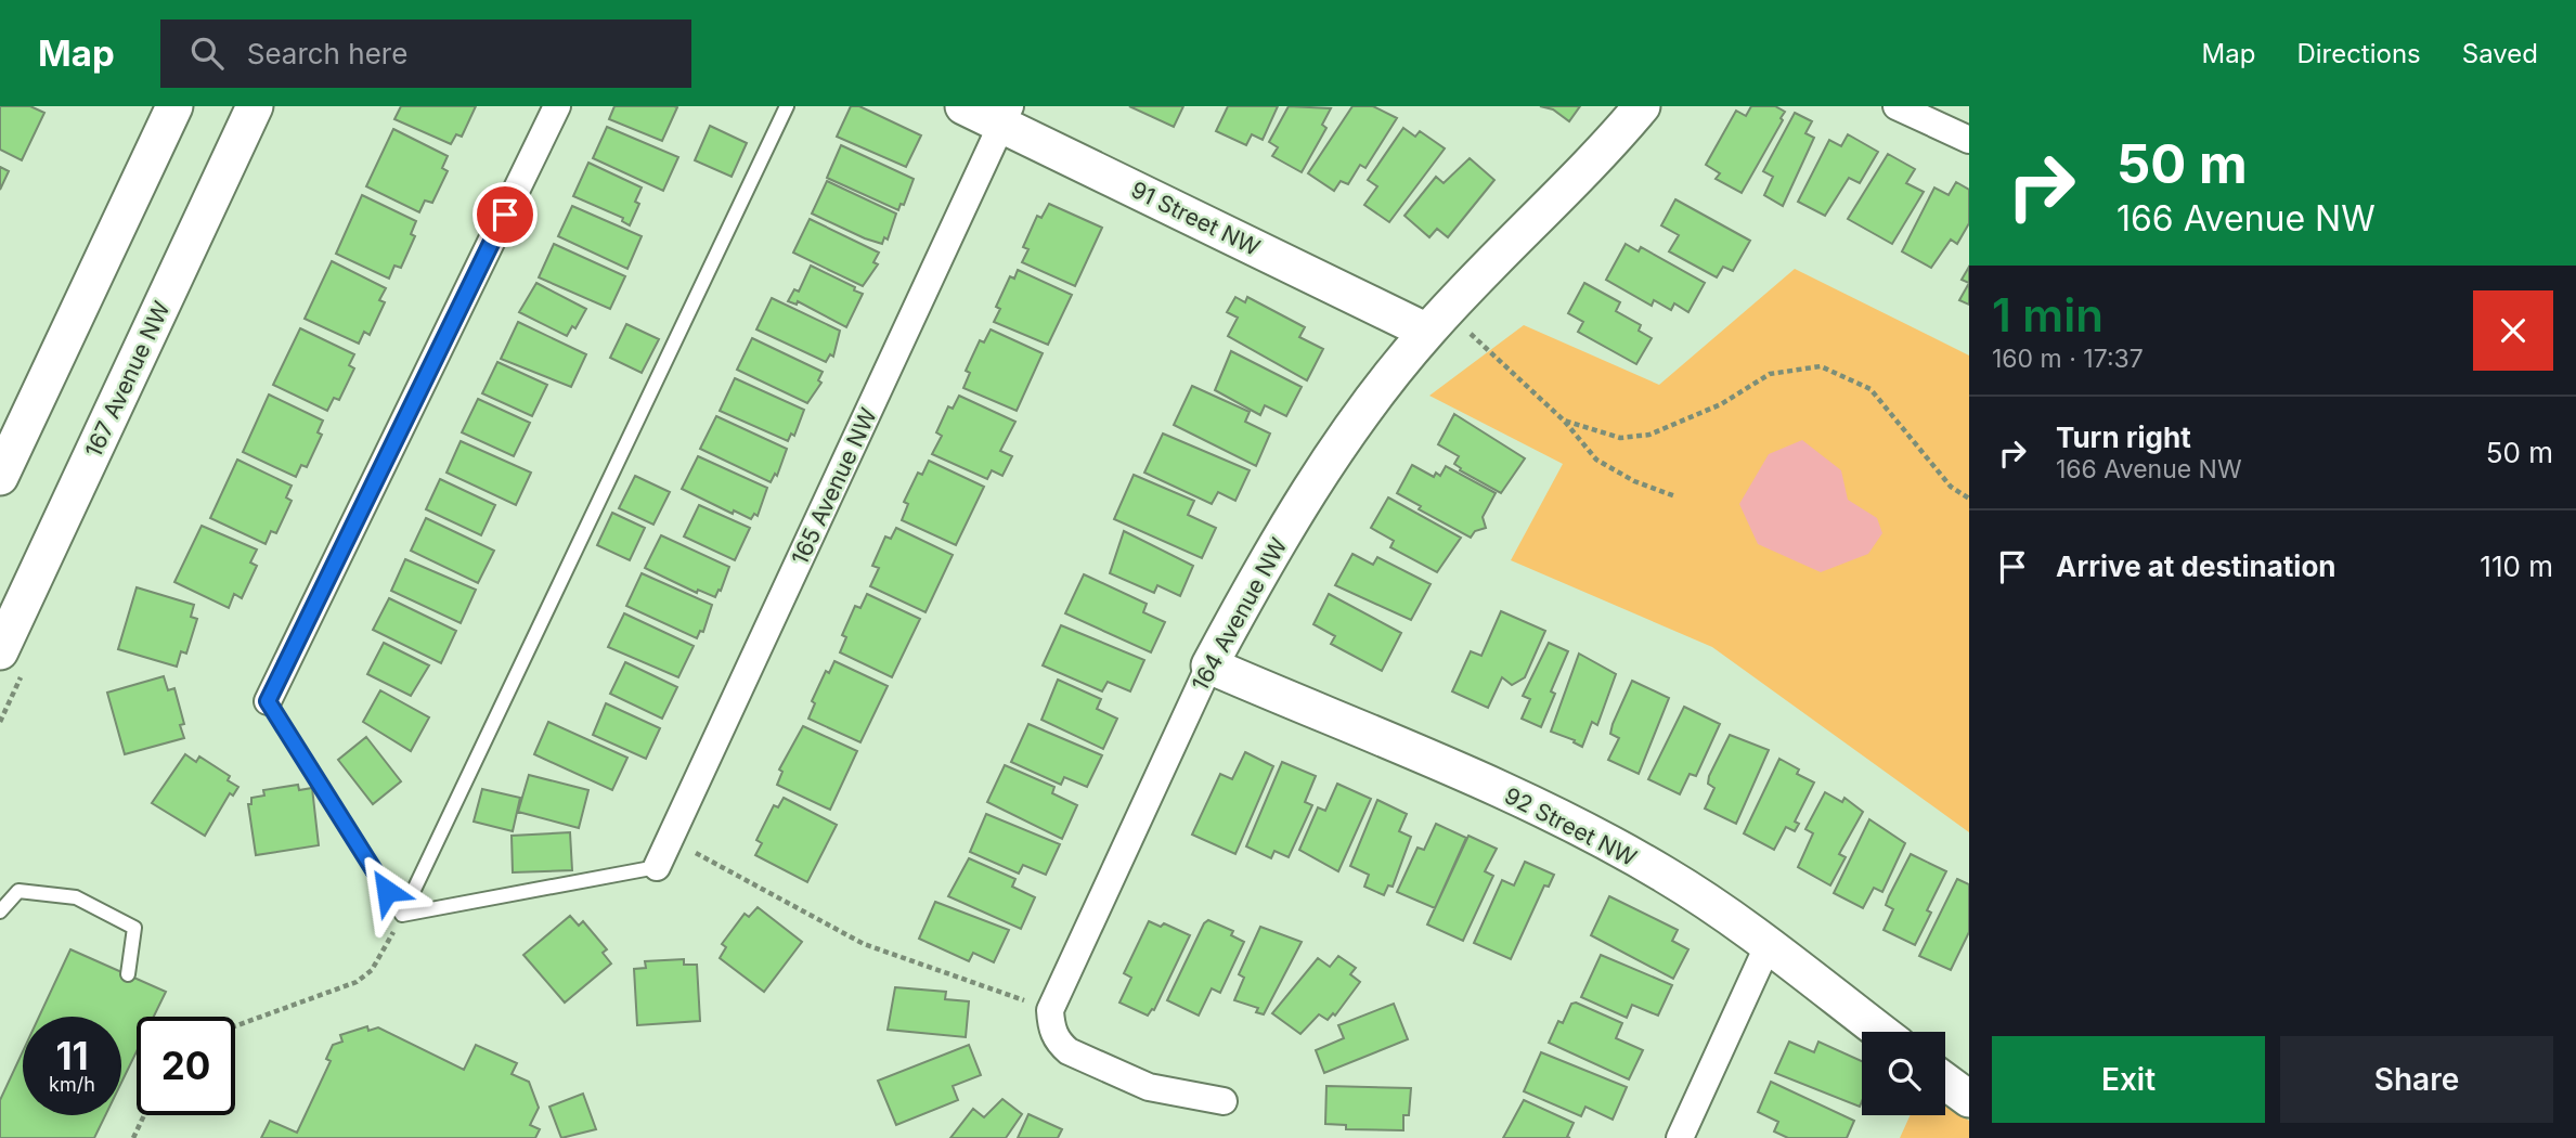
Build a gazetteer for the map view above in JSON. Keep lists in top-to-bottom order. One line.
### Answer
{"streets":{"street":["91 Street NW","167 Avenue NW","165 Avenue NW","164 Avenue NW","92 Street NW"]},"crossings":[["91 Street NW","165 Avenue NW"],["91 Street NW","164 Avenue NW"],["164 Avenue NW","92 Street NW"]],"page":{"header":"Map","search":"Search here","nav":["Map","Directions","Saved"],"turn":["50 m","166 Avenue NW"],"heading":["1 min","160 m · 17:37"],"list":[{"name":"Turn right","note":"166 Avenue NW","value":"50 m"},{"name":"Arrive at destination","value":"110 m"}],"speed":"11 km/h","limit":"20","buttons":["Exit","Share"]}}
